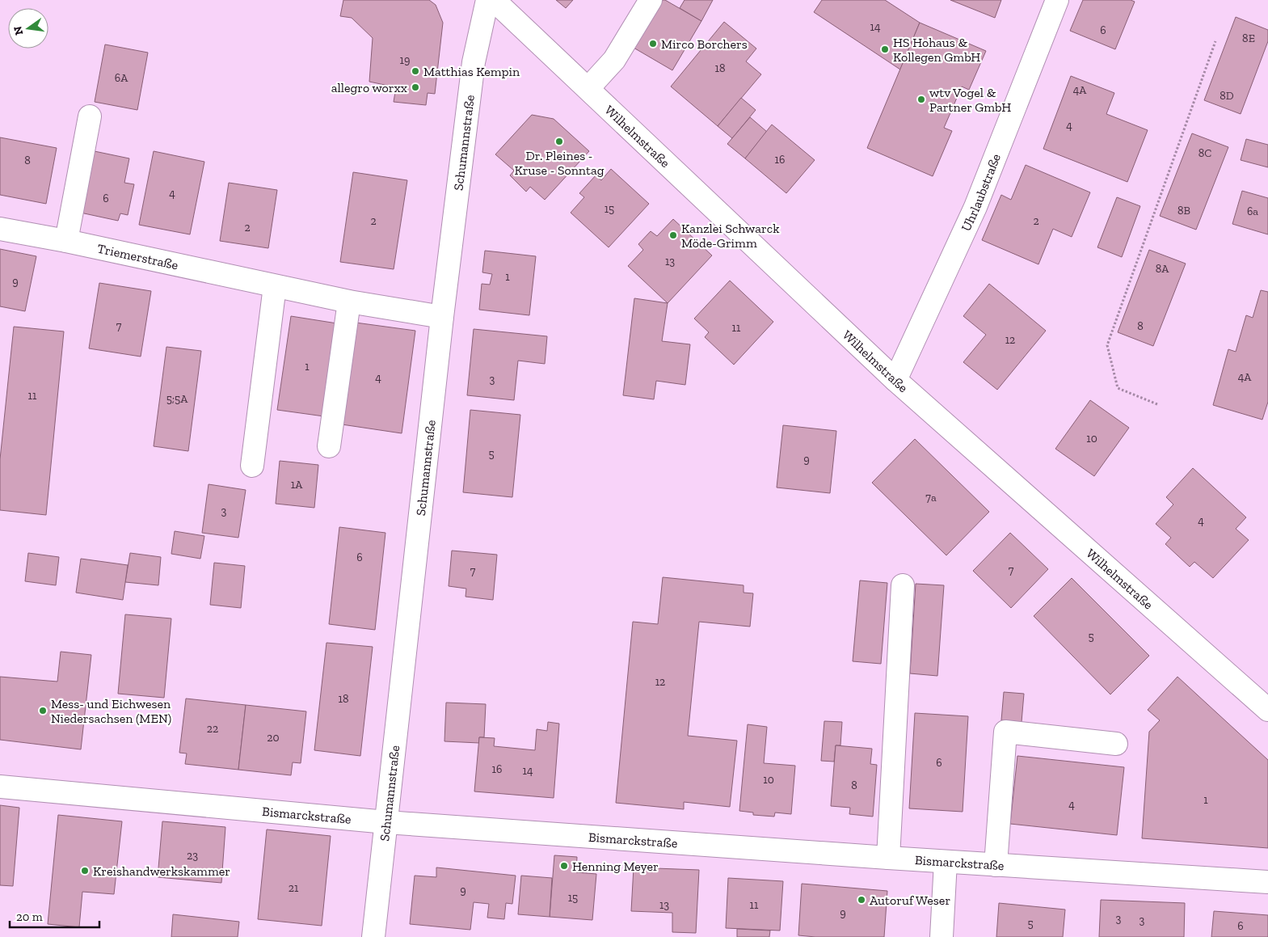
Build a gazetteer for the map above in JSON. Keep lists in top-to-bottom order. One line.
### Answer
{"streets":{"street":["Wilhelmstraße","Schumannstraße","Uhrlaubstraße","Triemerstraße","Bismarckstraße"]},"crossings":[["Wilhelmstraße","Uhrlaubstraße"],["Schumannstraße","Triemerstraße"],["Schumannstraße","Bismarckstraße"]],"places":["Mirco Borchers","HS Hohaus & Kollegen GmbH","Matthias Kempin","allegro worxx","wtv Vogel & Partner GmbH","Dr. Pleines - Kruse - Sonntag","Kanzlei Schwarck Möde-Grimm","Mess- und Eichwesen Niedersachsen (MEN)","Henning Meyer","Kreishandwerkskammer","Autoruf Weser"],"house_numbers":["14","6","8E","19","18","6A","4A","8D","4","8C","16","8","4","6","15","8B","6a","2","2","2","13","8A","1","9","7","8","11","12","1","4A","4","3","11","5;5A","10","5","9","1A","7a","3","4","6","7","7","5","12","18","22","20","6","16","14","10","8","1","4","23","21","9","15","13","11","9","3","3","5","6"],"scale_bar":"20 m","north":"left"}
